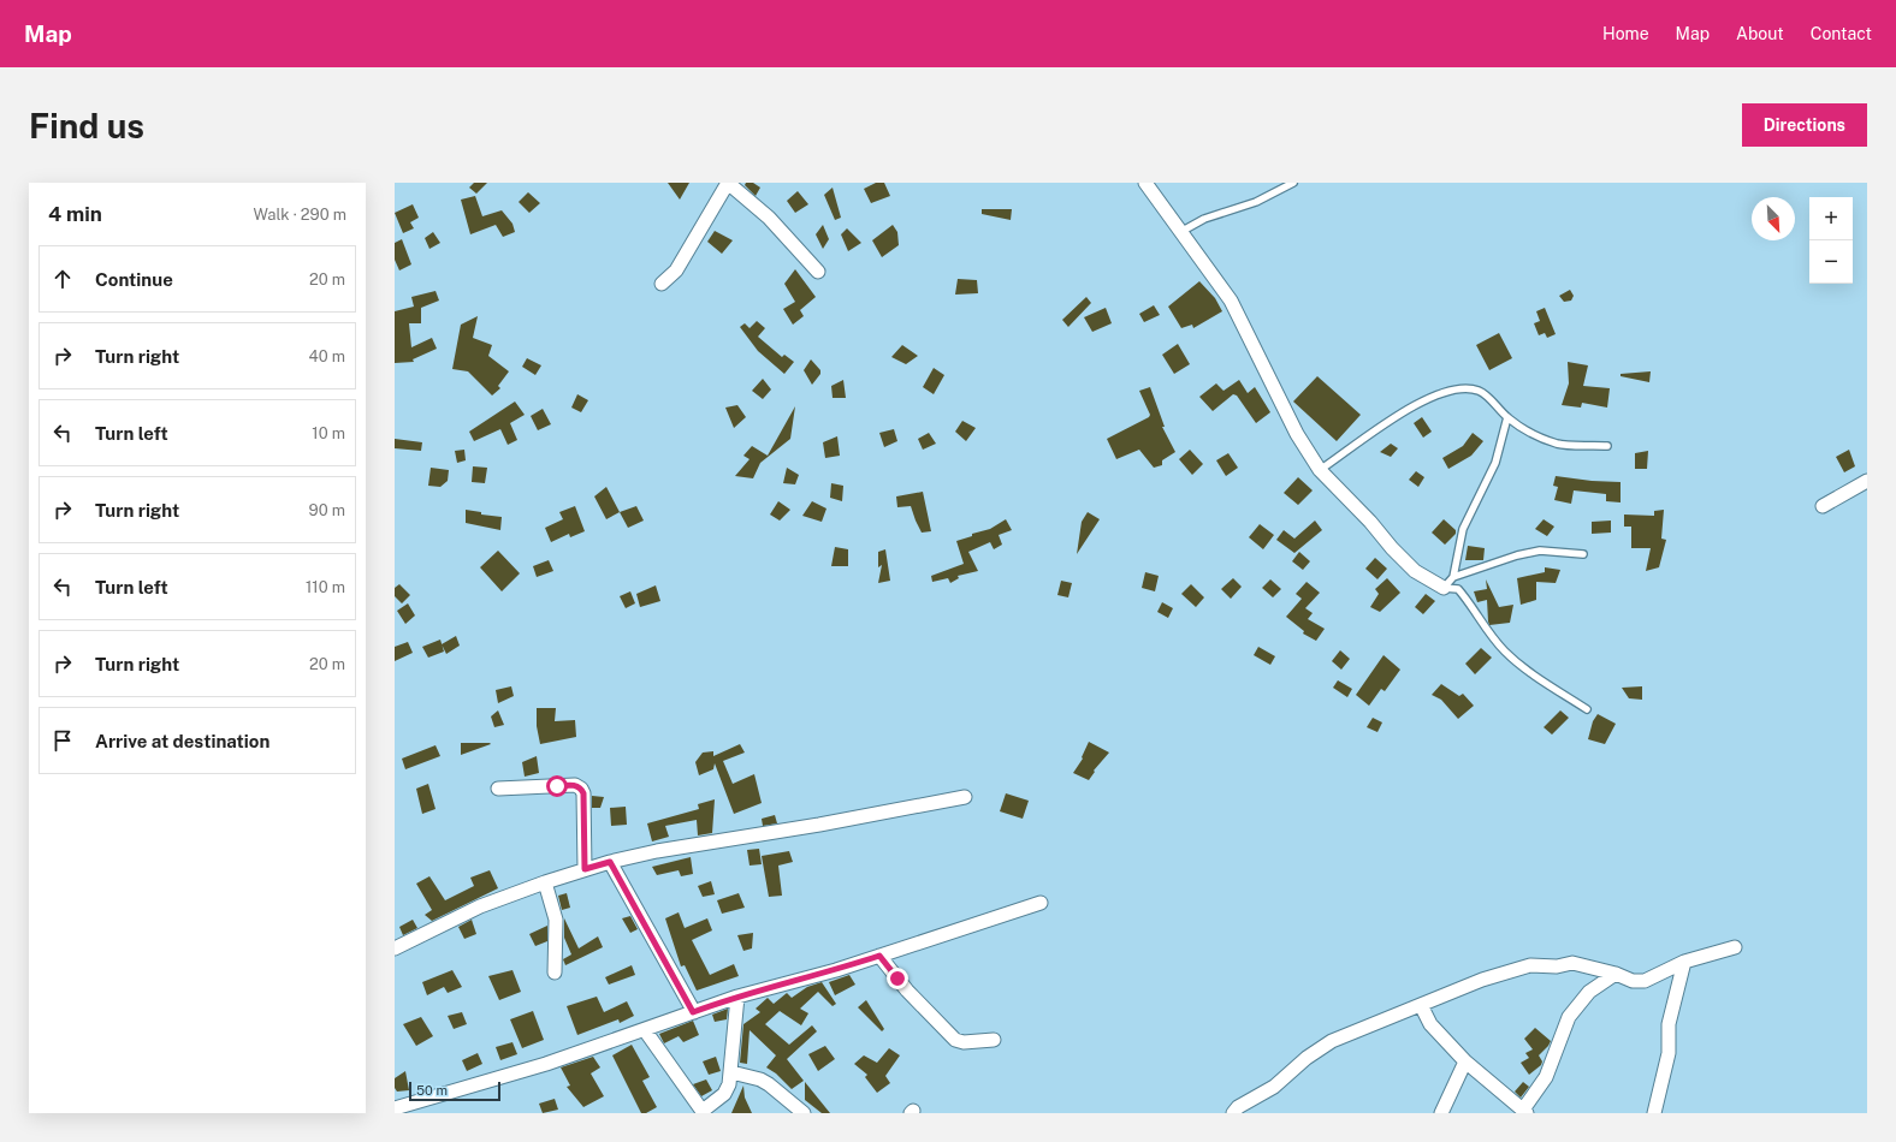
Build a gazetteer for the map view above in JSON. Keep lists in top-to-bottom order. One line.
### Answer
{"scale_bar":"50 m","north":"bottom right","page":{"header":"Map","nav":["Home","Map","About","Contact"],"buttons":"Directions","title":"Find us","heading":["4 min","Walk · 290 m"],"map_buttons":["+","−"],"list":[["Continue","20 m"],["Turn right","40 m"],["Turn left","10 m"],["Turn right","90 m"],["Turn left","110 m"],["Turn right","20 m"],"Arrive at destination"],"scale":"50 m"}}
